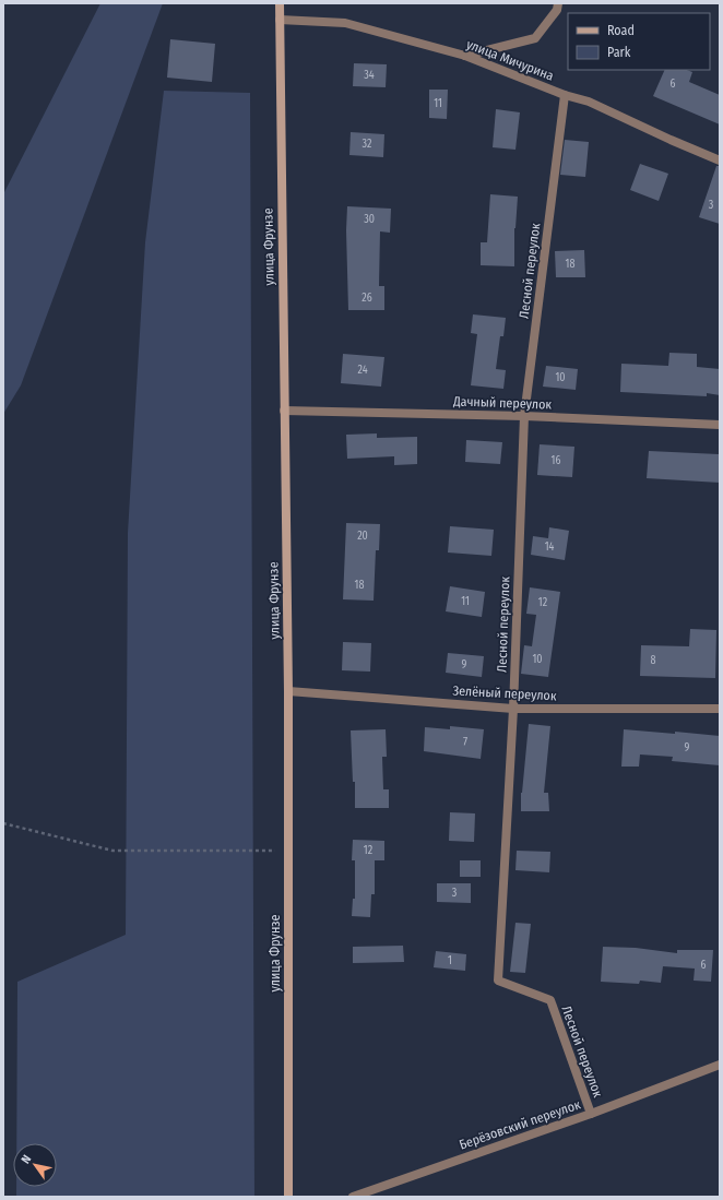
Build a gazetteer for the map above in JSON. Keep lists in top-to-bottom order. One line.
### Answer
{"streets":{"street":["улица Мичурина","улица Фрунзе","Лесной переулок","Дачный переулок","Зелёный переулок","Берёзовский переулок"]},"crossings":[["улица Мичурина","улица Фрунзе"],["улица Мичурина","Лесной переулок"],["улица Фрунзе","Дачный переулок"],["улица Фрунзе","Зелёный переулок"],["Лесной переулок","Дачный переулок"],["Лесной переулок","Зелёный переулок"],["Лесной переулок","Берёзовский переулок"]],"house_numbers":["34","6","11","32","3","30","18","26","24","10","16","20","14","18","11","12","10","8","9","7","9","12","3","1","6"],"legend":["Road","Park"],"north":"top left"}
